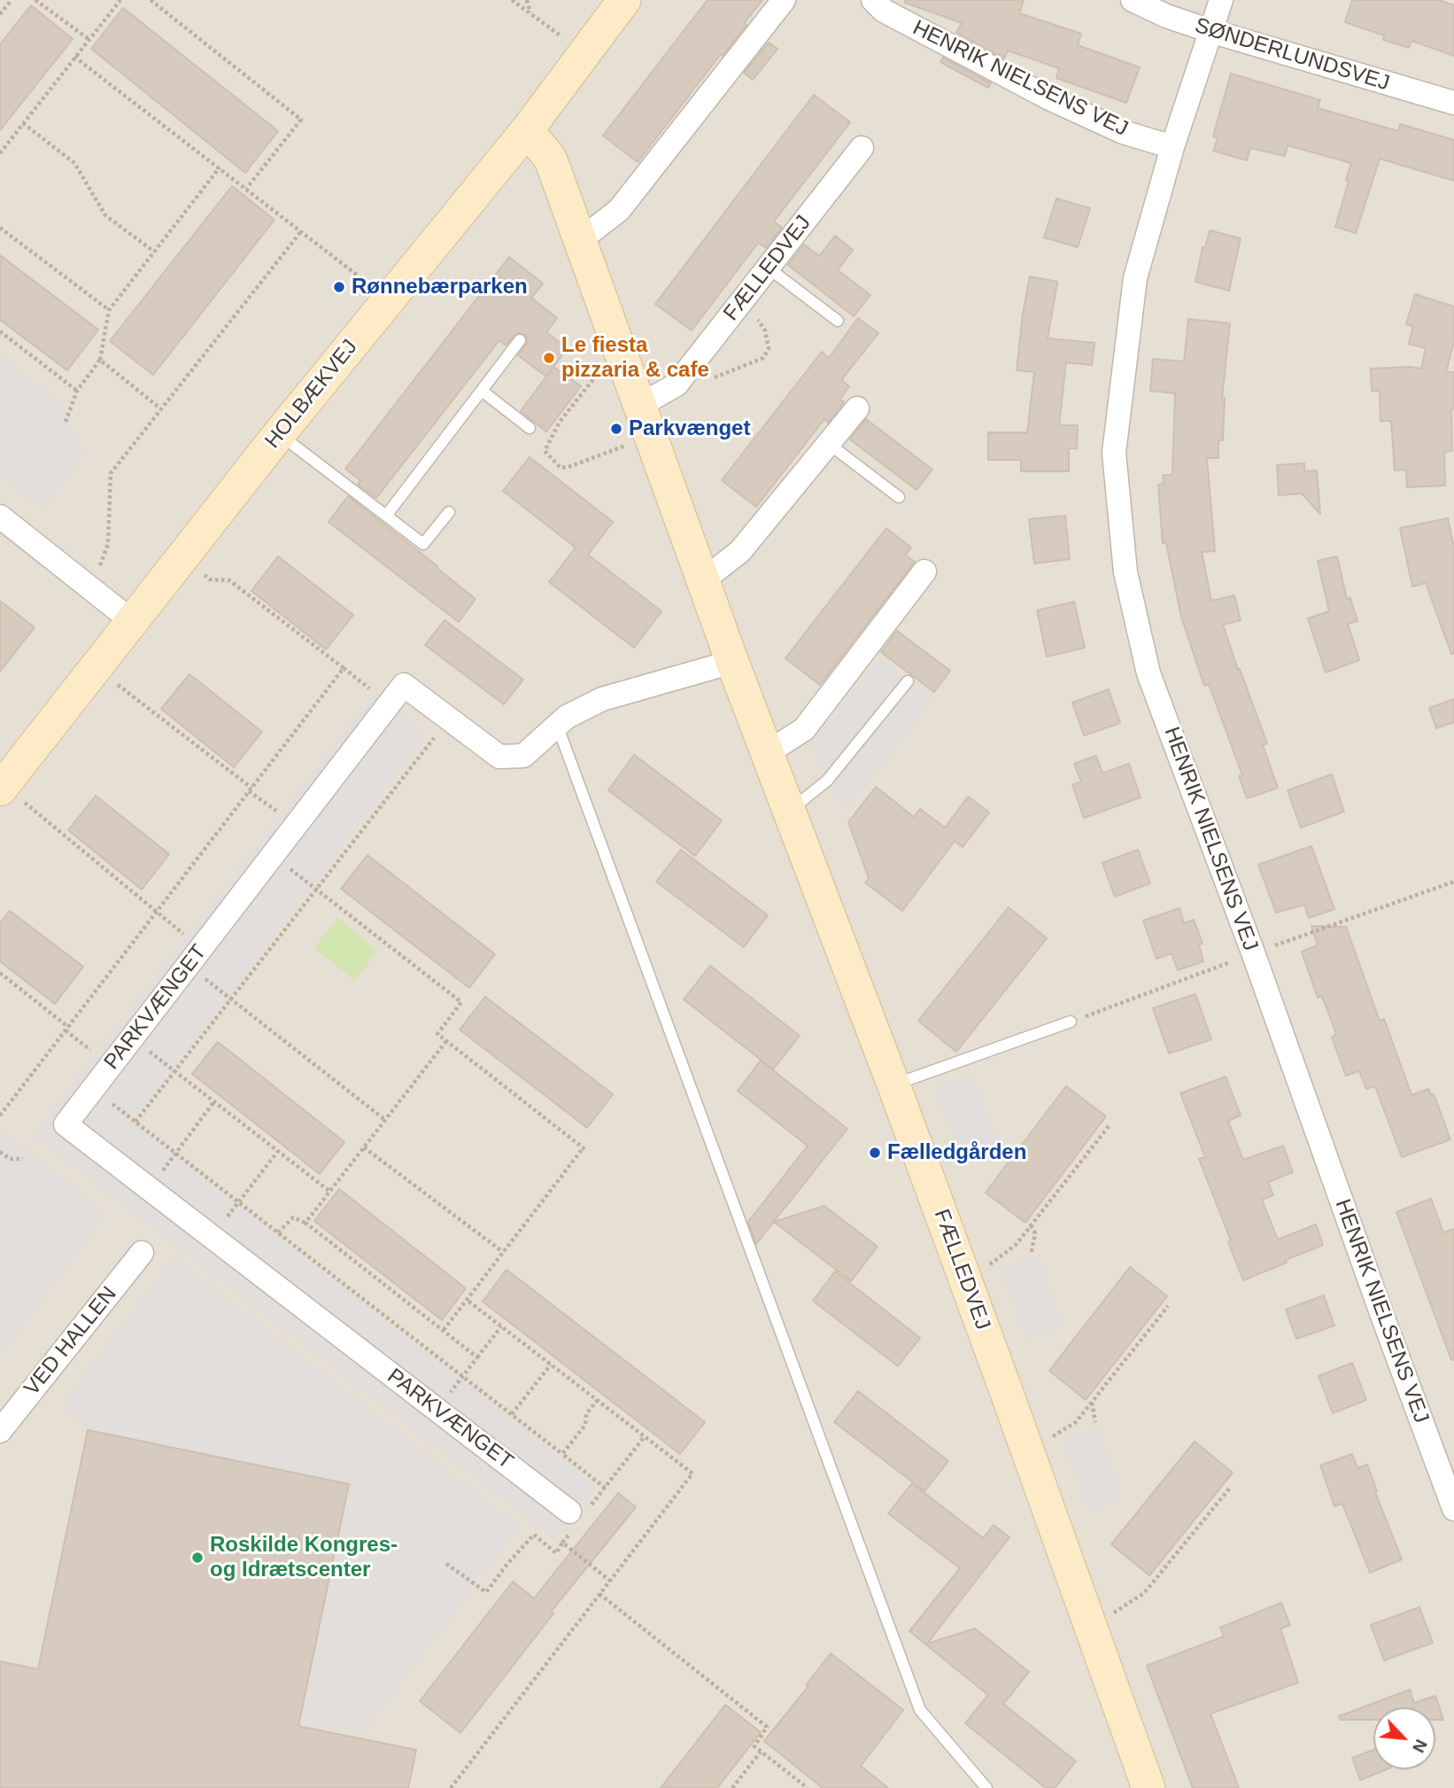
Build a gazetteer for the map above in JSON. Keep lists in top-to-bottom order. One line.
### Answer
{"streets":{"street":["SØNDERLUNDSVEJ","HENRIK NIELSENS VEJ","FÆLLEDVEJ","HOLBÆKVEJ","PARKVÆNGET","VED HALLEN"]},"crossings":[["SØNDERLUNDSVEJ","HENRIK NIELSENS VEJ"],["FÆLLEDVEJ","HOLBÆKVEJ"],["FÆLLEDVEJ","PARKVÆNGET"]],"places":["Rønnebærparken","Le fiesta pizzaria & cafe","Parkvænget","Fælledgården","Roskilde Kongres- og Idrætscenter"],"north":"bottom right"}
